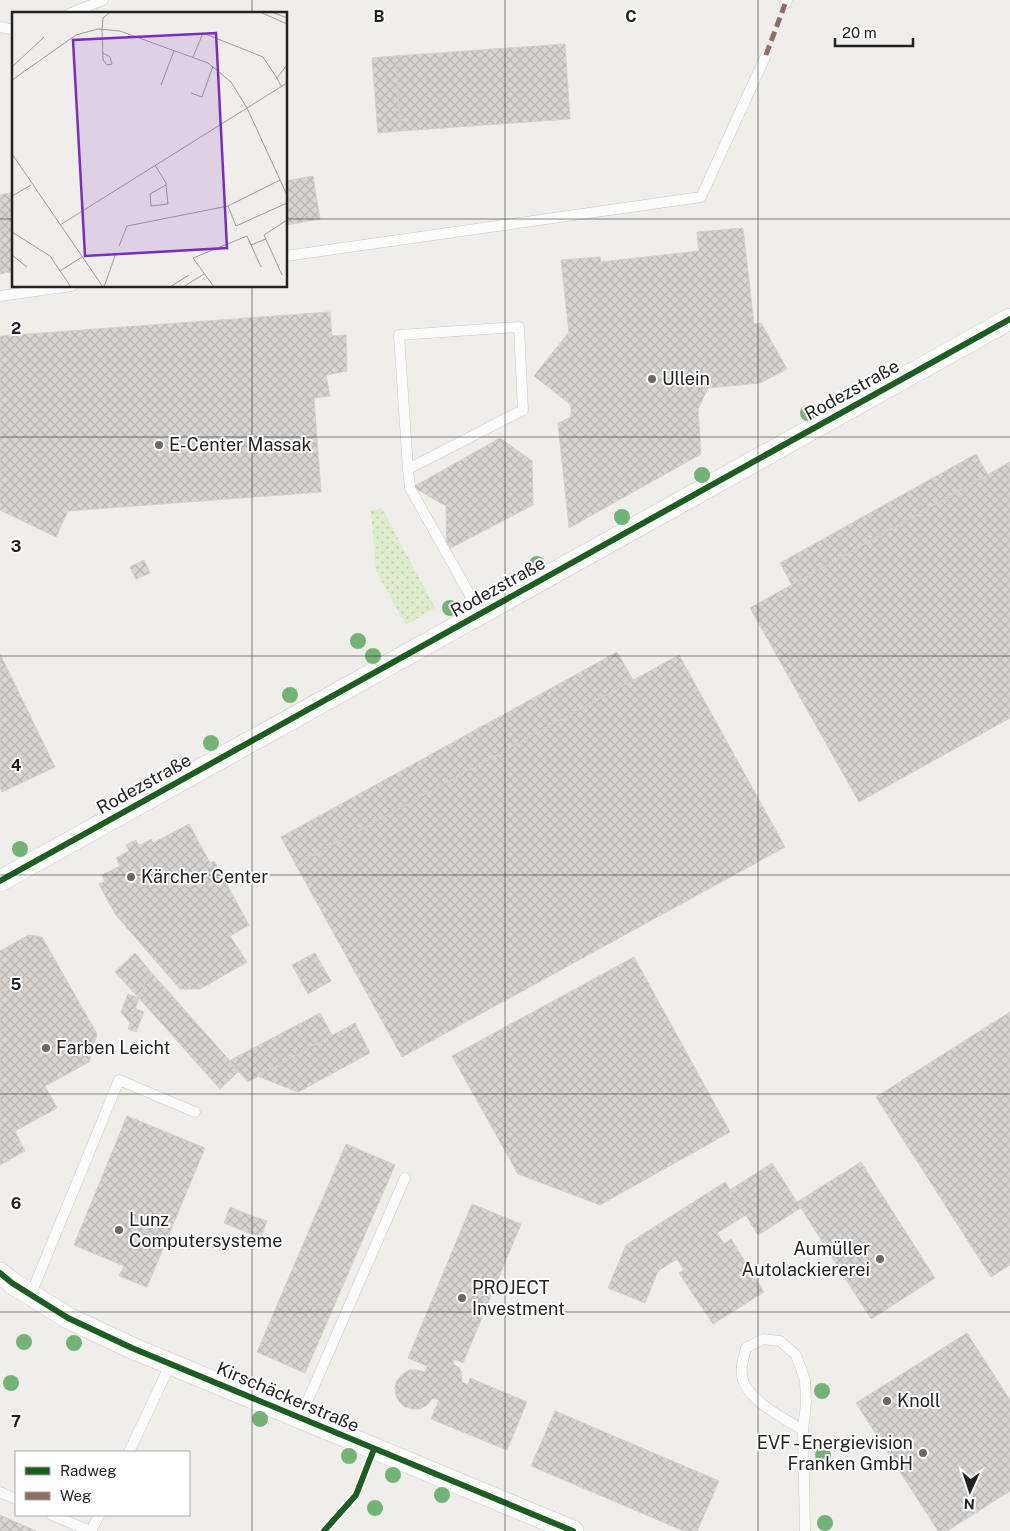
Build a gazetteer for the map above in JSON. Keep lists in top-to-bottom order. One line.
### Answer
{"streets":{"street":["Rodezstraße","Kirschäckerstraße"]},"places":["Ullein","E-Center Massak","Kärcher Center","Farben Leicht","Lunz Computersysteme","Aumüller Autolackiererei","PROJECT Investment","Knoll","EVF - Energievision Franken GmbH"],"legend":["Radweg","Weg"],"scale_bar":"20 m","north":"bottom","grid":{"columns":["B","C"],"rows":["2","3","4","5","6","7"]}}
